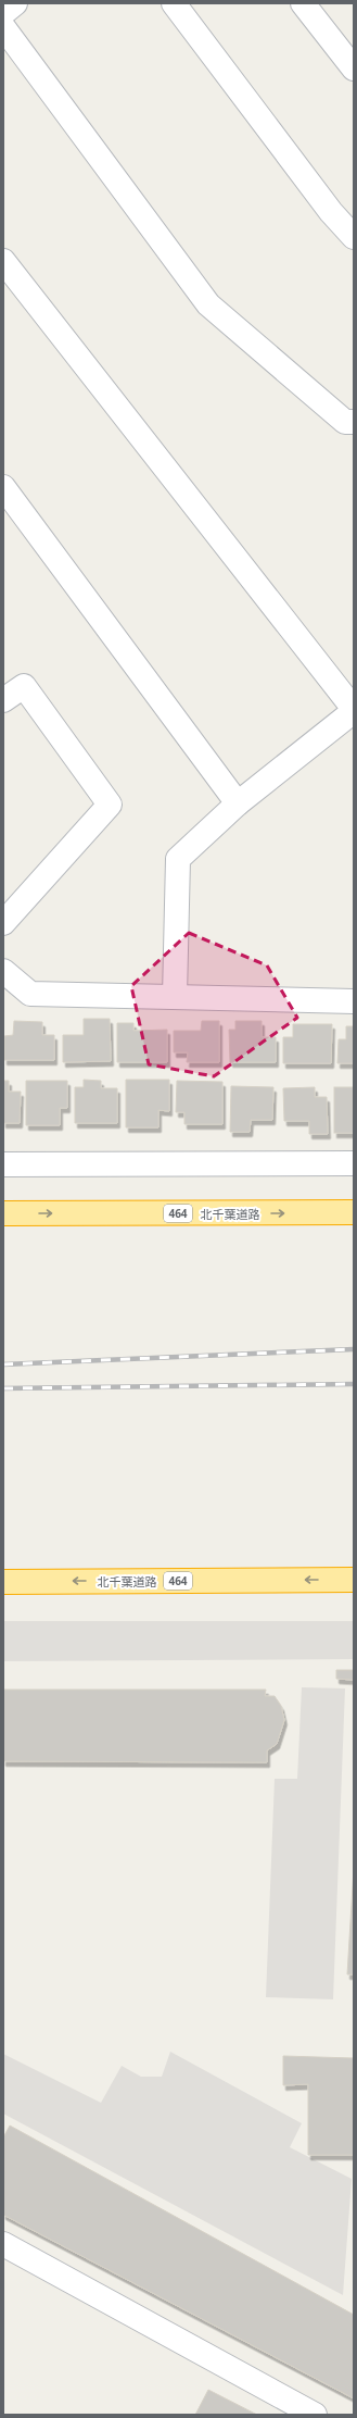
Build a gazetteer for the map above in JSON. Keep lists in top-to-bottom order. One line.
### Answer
{"streets":{"highway":["464","北千葉道路"]}}
